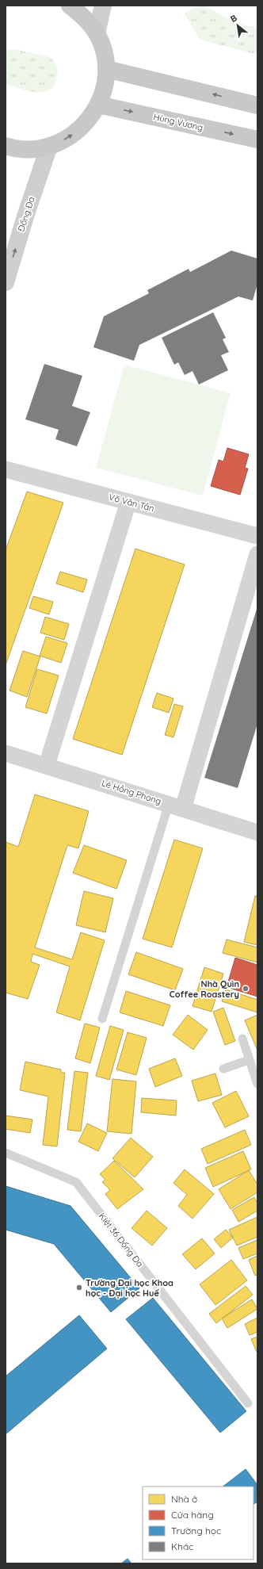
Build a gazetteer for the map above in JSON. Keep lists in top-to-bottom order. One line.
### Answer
{"streets":{"main road":["Hùng Vương"],"street":["Đống Đa","Võ Văn Tần","Lê Hồng Phong"],"lane":["Kiệt 36 Đống Đa"]},"one_way":["Đống Đa"],"places":["Nhà Quìn Coffee Roastery","Trường Đại học Khoa học - Đại học Huế"],"legend":["Nhà ở","Cửa hàng","Trường học","Khác"],"north":"top left"}
